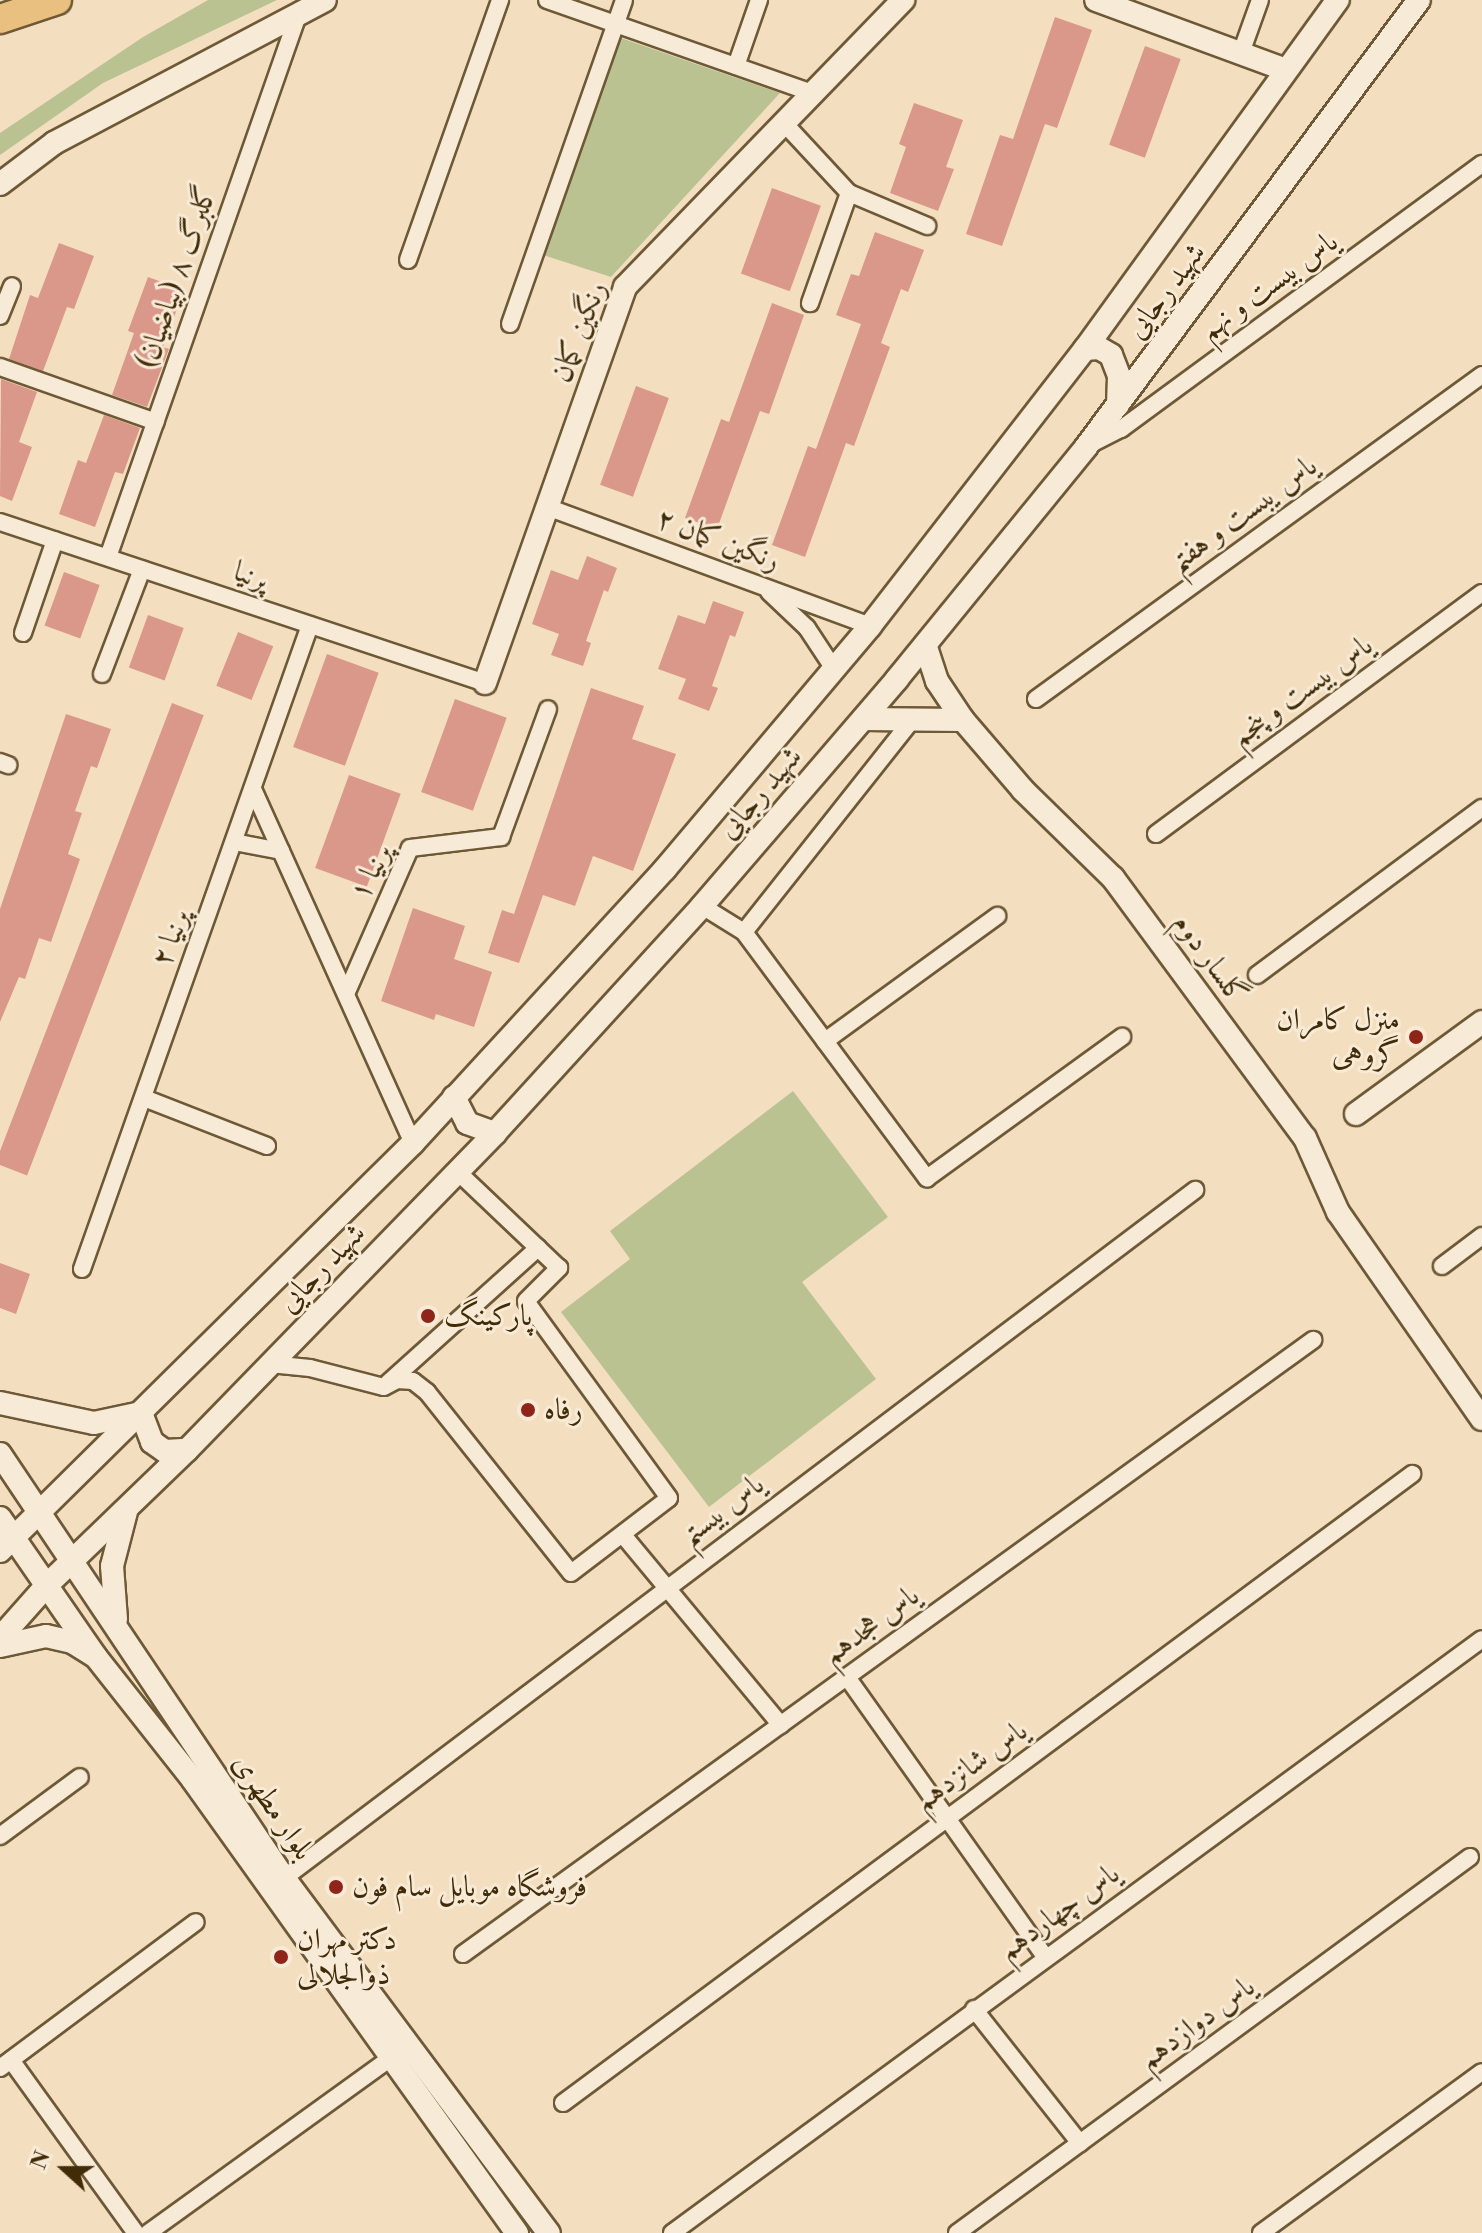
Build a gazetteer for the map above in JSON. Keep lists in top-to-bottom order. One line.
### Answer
{"streets":{"street":["گلبرگ ۸ (بیاضیان)","یاس بیست و نهم","شهید رجایی","رنگین کمان","یاس یبست و هفتم","رنگین کمان ۲","پرنیا","یاس بیست و پنجم","پرنیا ۱","پرنیا ۲","گلسار دوم","یاس بیستم","یاس هجدهم","یاس شانزدهم","بلوار مطهری","یاس چهاردهم","یاس دوازدهم"]},"crossings":[["گلبرگ ۸ (بیاضیان)","پرنیا"],["یاس بیست و نهم","شهید رجایی"],["شهید رجایی","رنگین کمان ۲"],["شهید رجایی","گلسار دوم"],["شهید رجایی","بلوار مطهری"],["رنگین کمان","رنگین کمان ۲"],["رنگین کمان","پرنیا"],["پرنیا","پرنیا ۲"],["یاس بیستم","بلوار مطهری"]],"places":["منزل کامران گروهی","پارکینگ","رفاه","فروشگاه موبایل سام فون","دکتر مهران ذوالجلالی"],"north":"left"}
